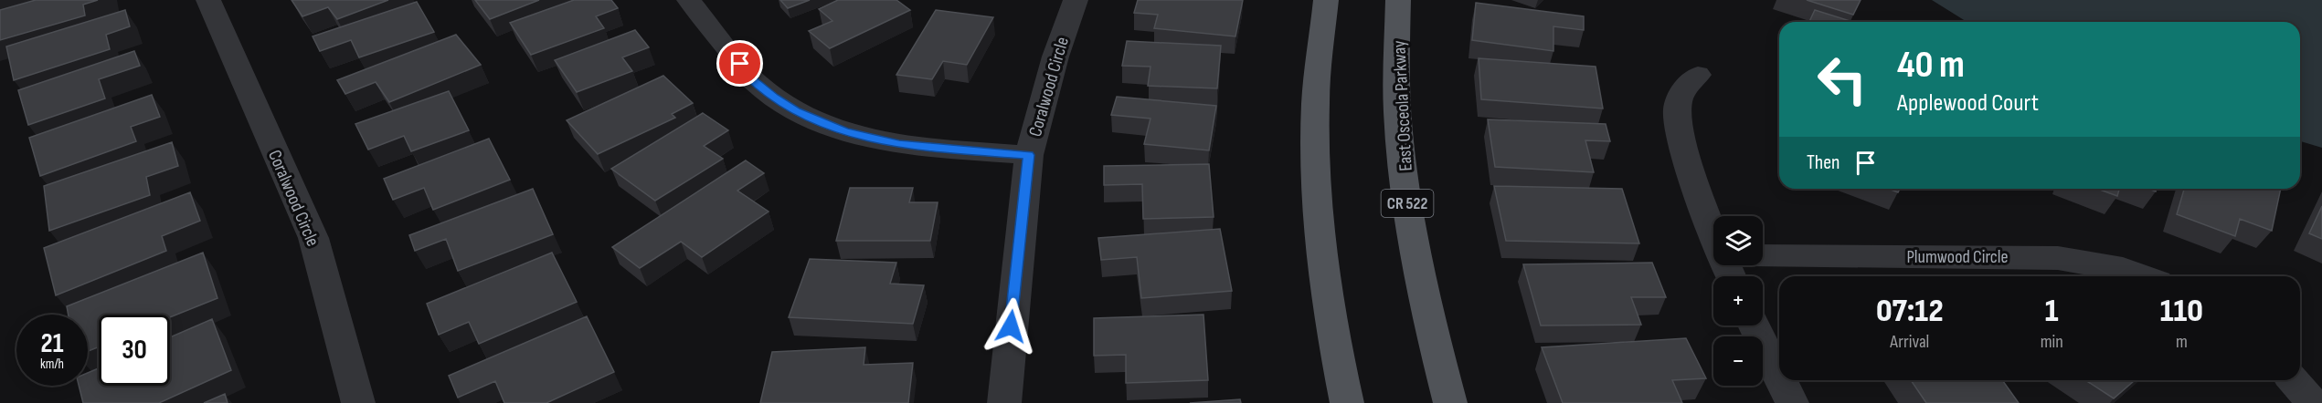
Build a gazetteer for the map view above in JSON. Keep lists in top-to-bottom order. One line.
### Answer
{"streets":{"main road":["East Osceola Parkway","CR 522"],"street":["Coralwood Circle","Plumwood Circle"]},"page":{"turn":["40 m","Applewood Court"],"then":"Then","map_buttons":["+","−"],"eta":["07:12","Arrival","1","min","110","m"],"speed":"21 km/h","limit":"30"}}
